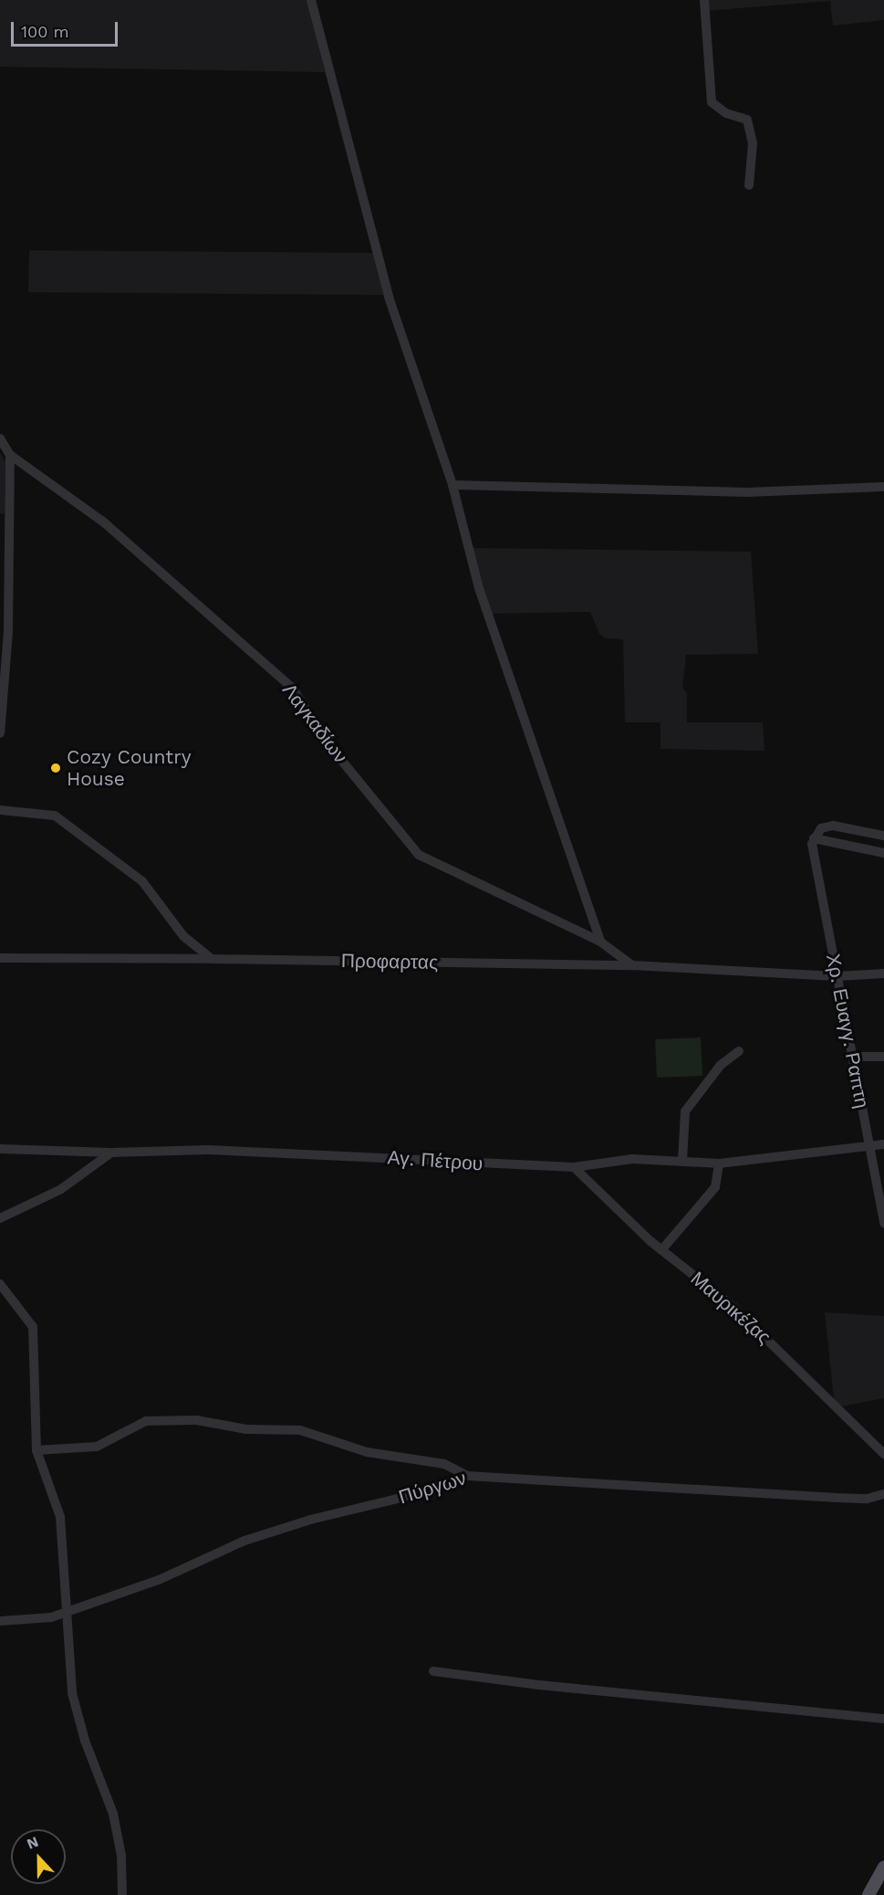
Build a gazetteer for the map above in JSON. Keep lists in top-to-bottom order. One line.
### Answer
{"streets":{"street":["Λαγκαδίων","Προφαρτας","Χρ. Ευαγγ. Ραπτη","Αγ. Πέτρου","Μαυρικέζας","Πύργων"]},"crossings":[["Λαγκαδίων","Προφαρτας"],["Προφαρτας","Χρ. Ευαγγ. Ραπτη"],["Χρ. Ευαγγ. Ραπτη","Αγ. Πέτρου"],["Αγ. Πέτρου","Μαυρικέζας"]],"places":["Cozy Country House"],"scale_bar":"100 m","north":"top"}
